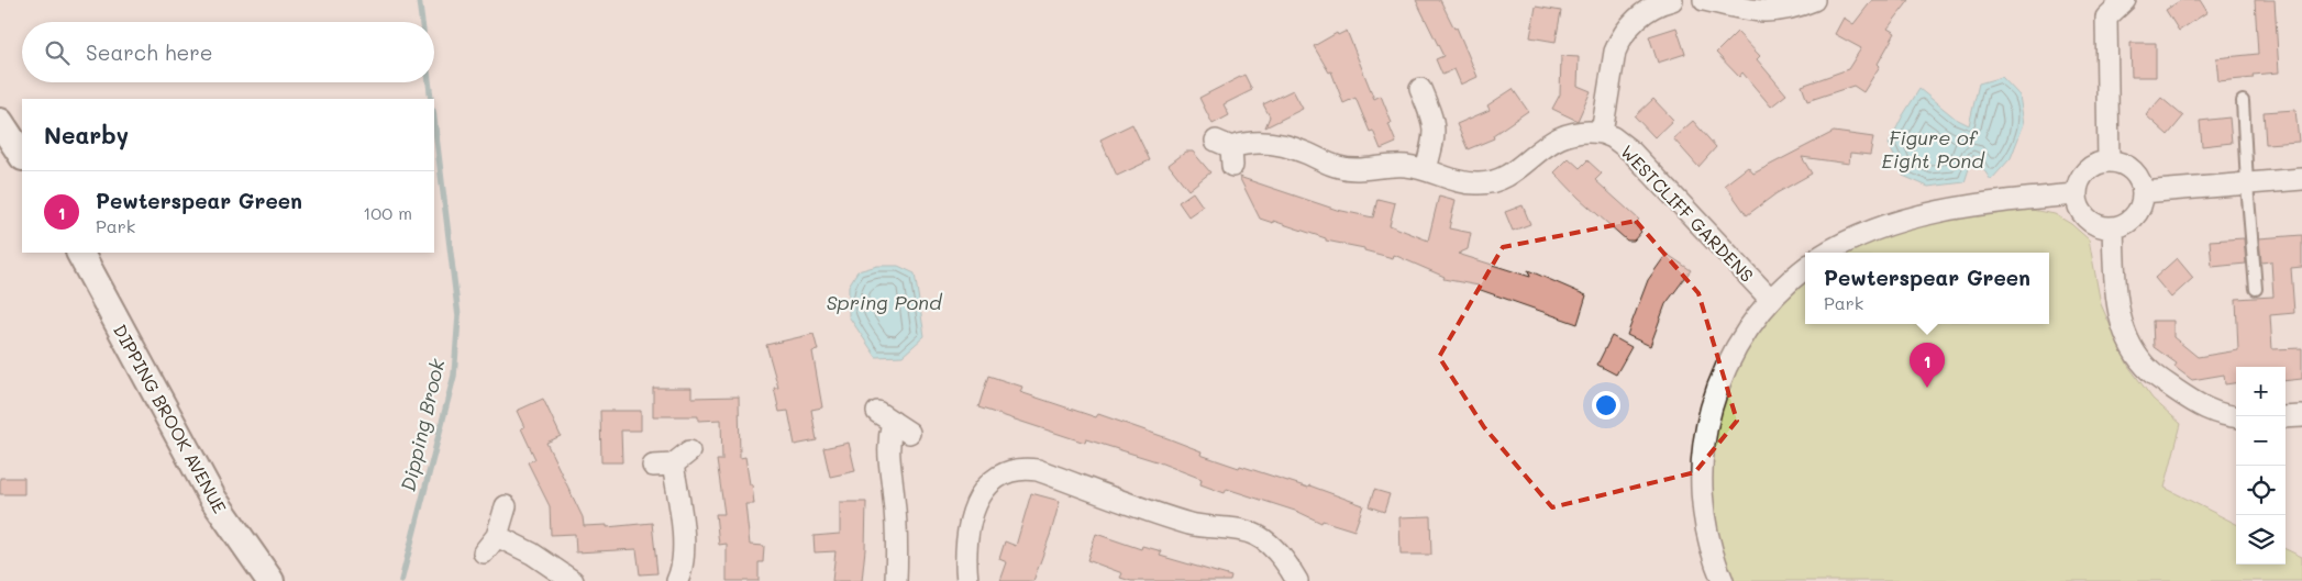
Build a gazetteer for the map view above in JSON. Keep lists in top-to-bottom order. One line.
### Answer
{"streets":{"street":["WESTCLIFF GARDENS","DIPPING BROOK AVENUE"]},"water":["Figure of Eight Pond","Spring Pond","Dipping Brook"],"page":{"search":"Search here","heading":"Nearby","list":[{"mark":"1","name":"Pewterspear Green","note":"Park","value":"100 m"}],"popup":["Pewterspear Green","Park"],"pins":"1","map_buttons":["+","−"]}}
